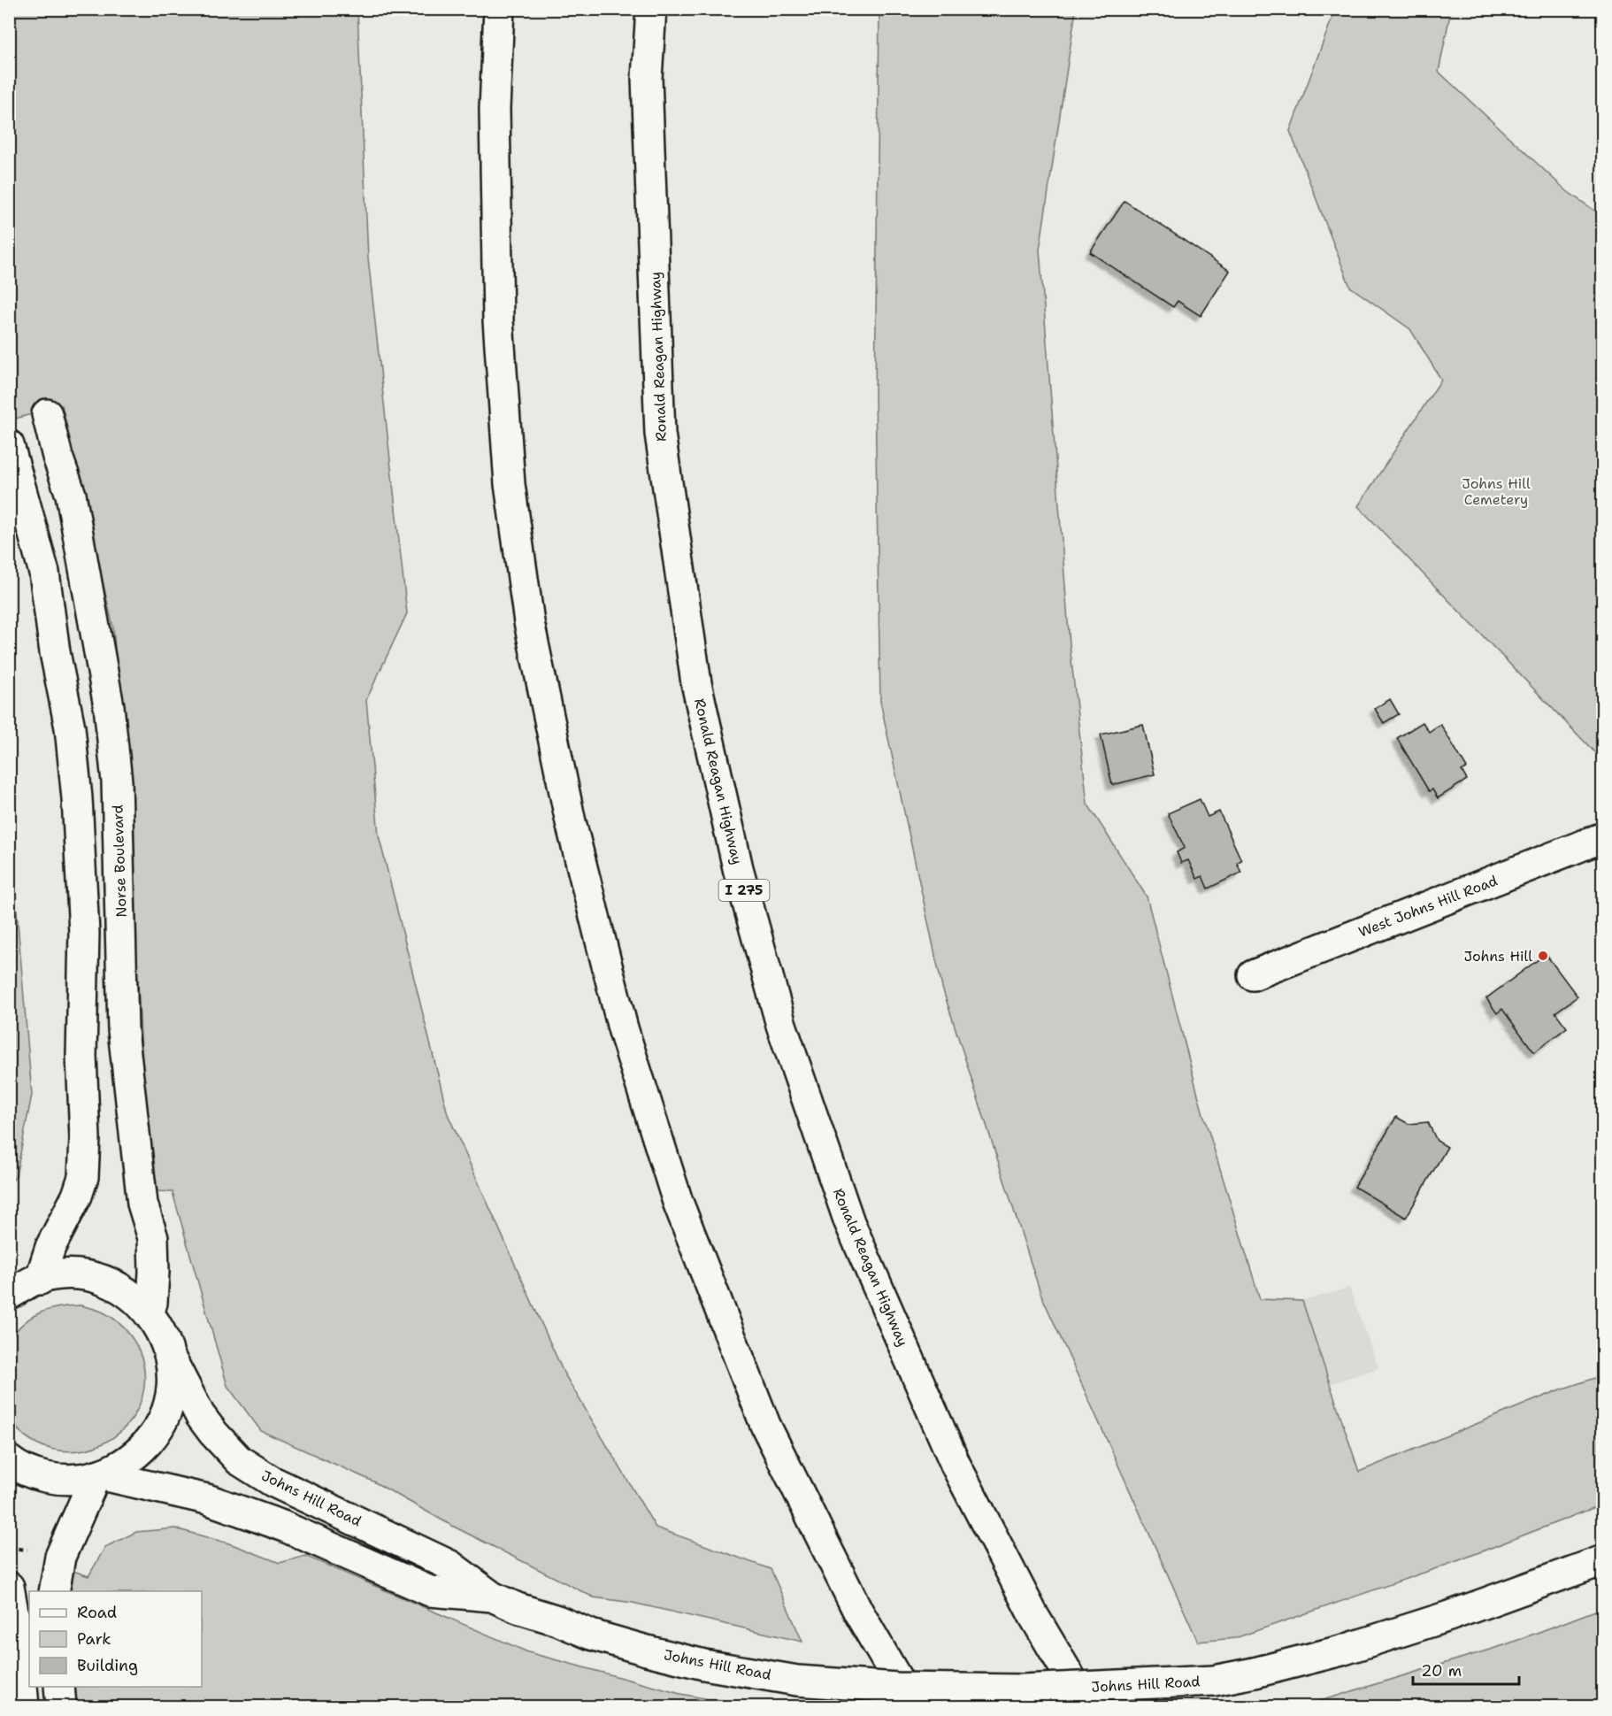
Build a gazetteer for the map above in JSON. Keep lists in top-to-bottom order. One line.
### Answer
{"streets":{"main road":["Ronald Reagan Highway","Norse Boulevard","I 275","West Johns Hill Road","Johns Hill Road"]},"parks":["Johns Hill Cemetery"],"places":["Johns Hill"],"legend":["Road","Park","Building"],"scale_bar":"20 m"}
